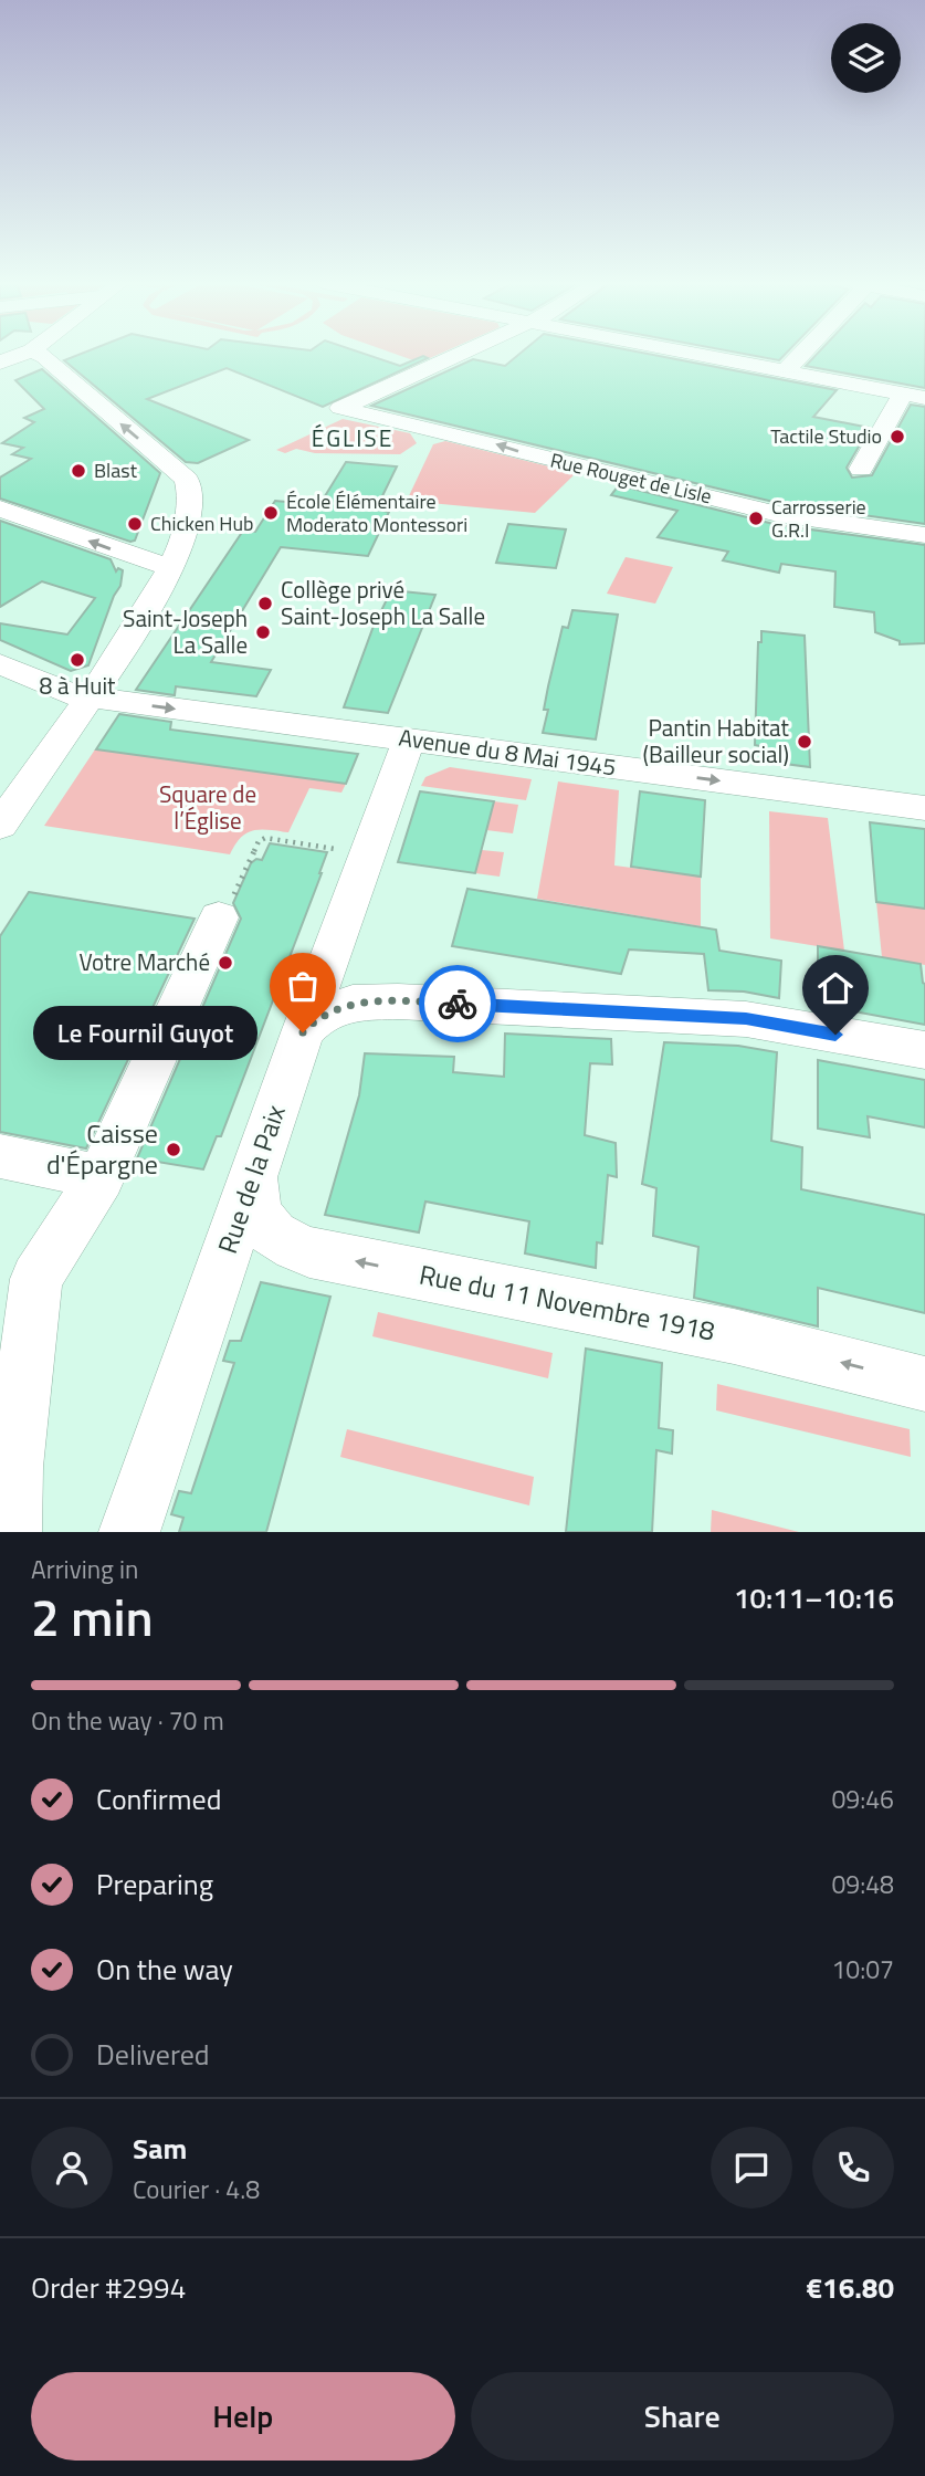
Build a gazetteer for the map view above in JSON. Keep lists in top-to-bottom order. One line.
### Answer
{"streets":{"street":["Rue Rouget de Lisle","Avenue du 8 Mai 1945","Rue de la Paix","Rue du 11 Novembre 1918"]},"crossings":[["Avenue du 8 Mai 1945","Rue de la Paix"],["Rue de la Paix","Rue du 11 Novembre 1918"]],"districts":["ÉGLISE"],"parks":["Square de l’Église"],"places":["Tactile Studio","Blast","École Élémentaire Moderato Montessori","Carrosserie G.R.I","Chicken Hub","Collège privé Saint-Joseph La Salle","Saint-Joseph La Salle","8 à Huit","Pantin Habitat (Bailleur social)","Votre Marché","Le Fournil Guyot","Caisse d'Épargne"],"page":{"bubble":"Le Fournil Guyot","heading":["2 min","Arriving in","10:11–10:16"],"panel":["Sam","Courier · 4.8","Order #2994","€16.80"],"bar":"On the way · 70 m","list":[["Confirmed","09:46"],["Preparing","09:48"],["On the way","10:07"],"Delivered"],"buttons":["Help","Share"]}}
